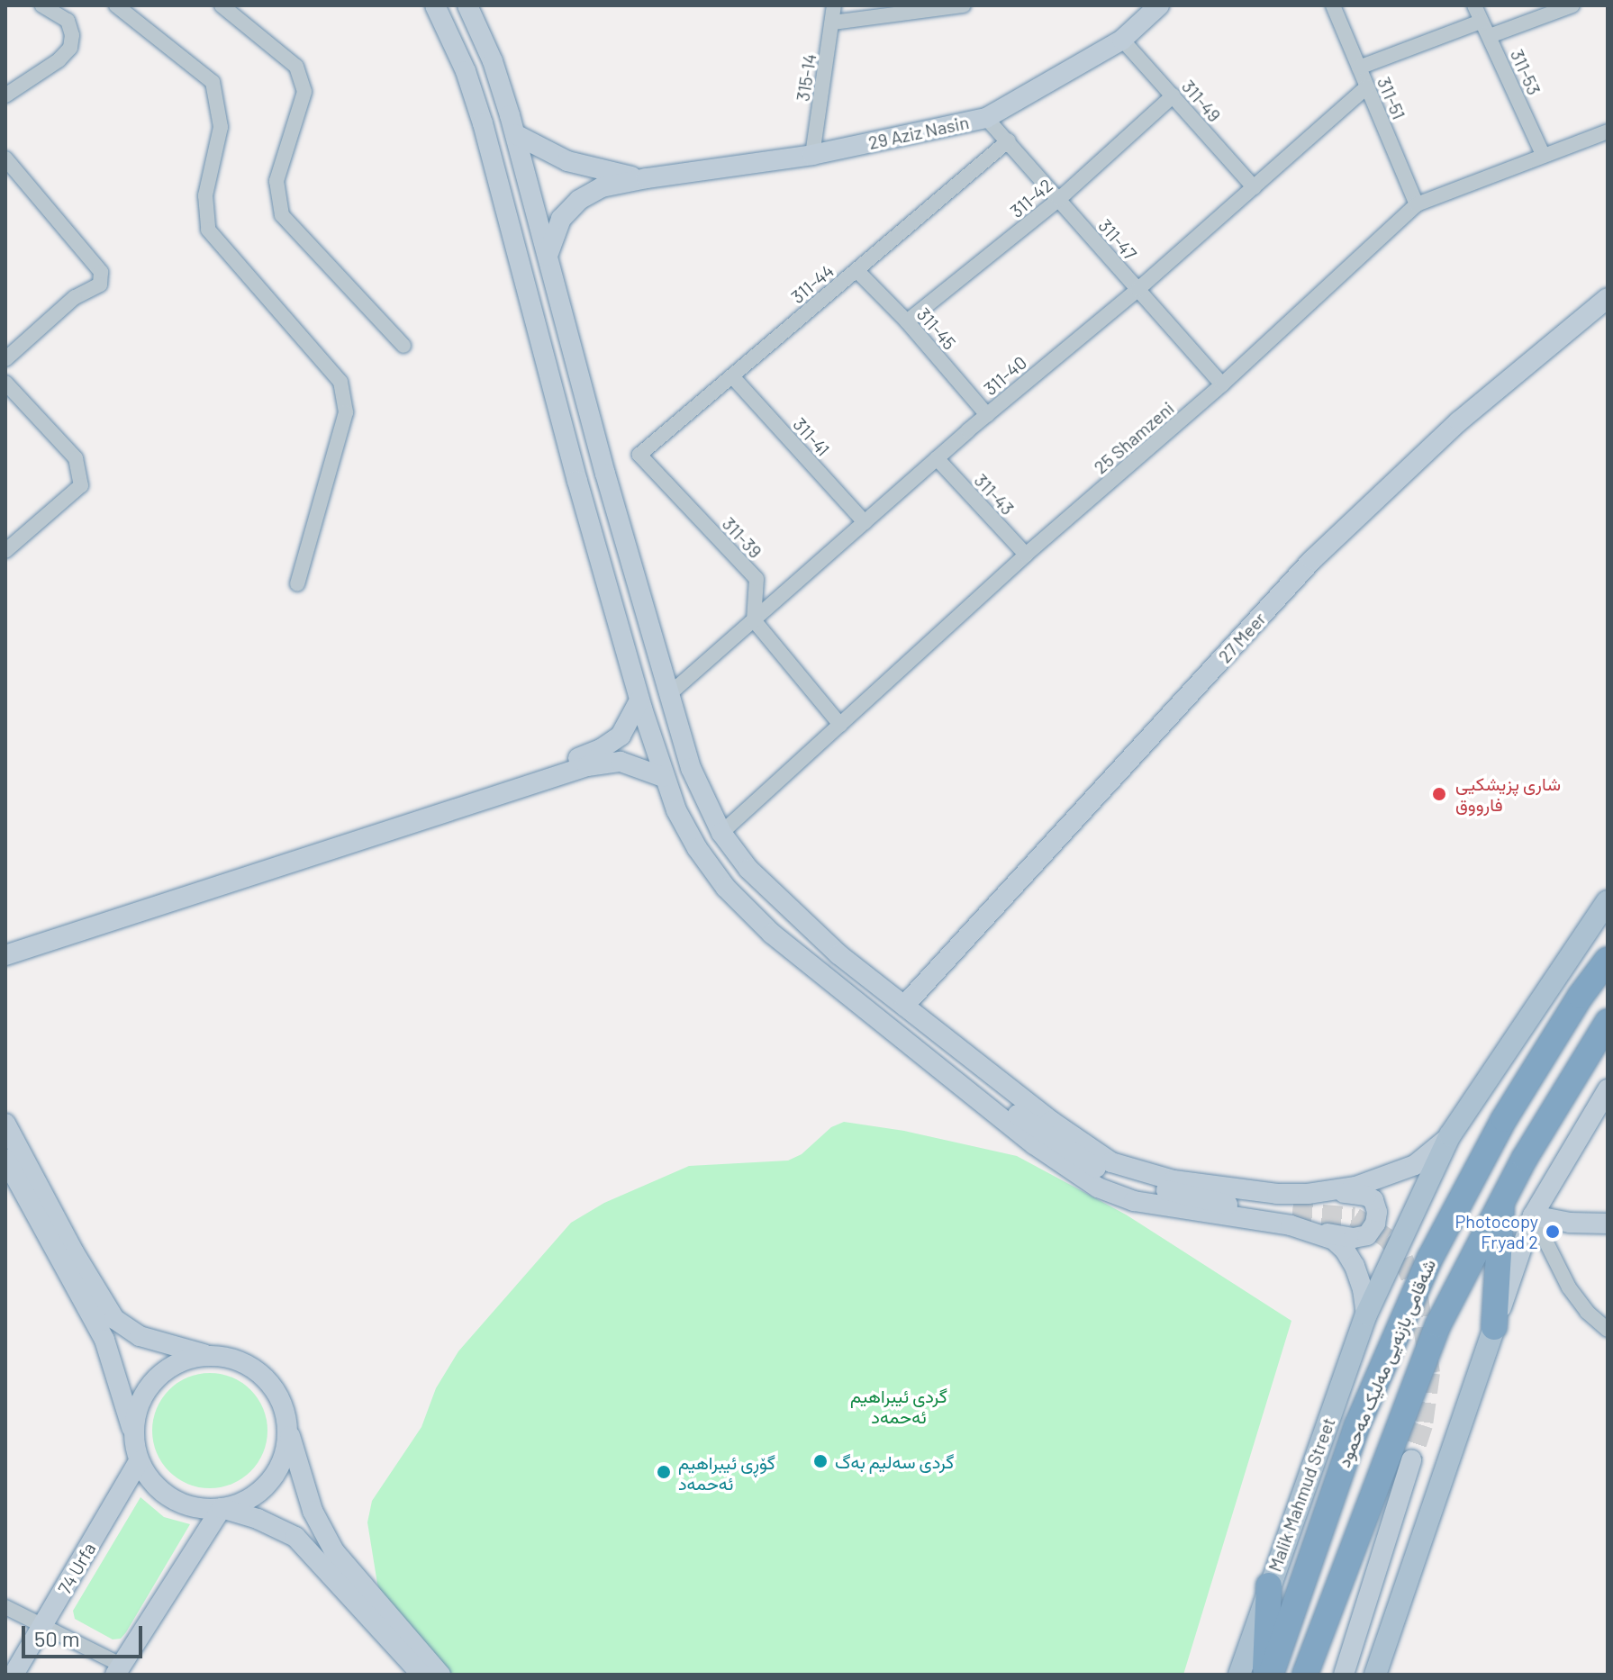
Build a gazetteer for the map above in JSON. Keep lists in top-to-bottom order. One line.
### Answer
{"streets":{"highway":["شەقامی بازنەیی مەلیک مەحمود"],"main road":["Malik Mahmud Street"],"street":["311-53","315-14","311-51","311-49","29 Aziz Nasin","311-42","311-47","311-44","311-45","311-40","311-41","25 Shamzeni","311-43","311-39","27 Meer","74 Urfa"]},"crossings":[["311-53","25 Shamzeni"],["315-14","29 Aziz Nasin"],["311-51","311-40"],["311-51","25 Shamzeni"],["311-49","29 Aziz Nasin"],["311-49","311-42"],["311-49","311-40"],["29 Aziz Nasin","311-47"],["311-42","311-47"],["311-42","311-45"],["311-47","311-44"],["311-47","311-40"],["311-47","25 Shamzeni"],["311-44","311-45"],["311-44","311-41"],["311-44","311-39"],["311-45","311-40"],["311-40","311-41"],["311-40","311-43"],["311-40","311-39"],["25 Shamzeni","311-43"]],"parks":["گردی ئیبراھیم ئەحمەد"],"places":["شاری پزیشکیی فارووق","Photocopy Fryad 2","گردی سەلیم بەگ","گۆڕی ئیبراھیم ئەحمەد"],"scale_bar":"50 m"}
